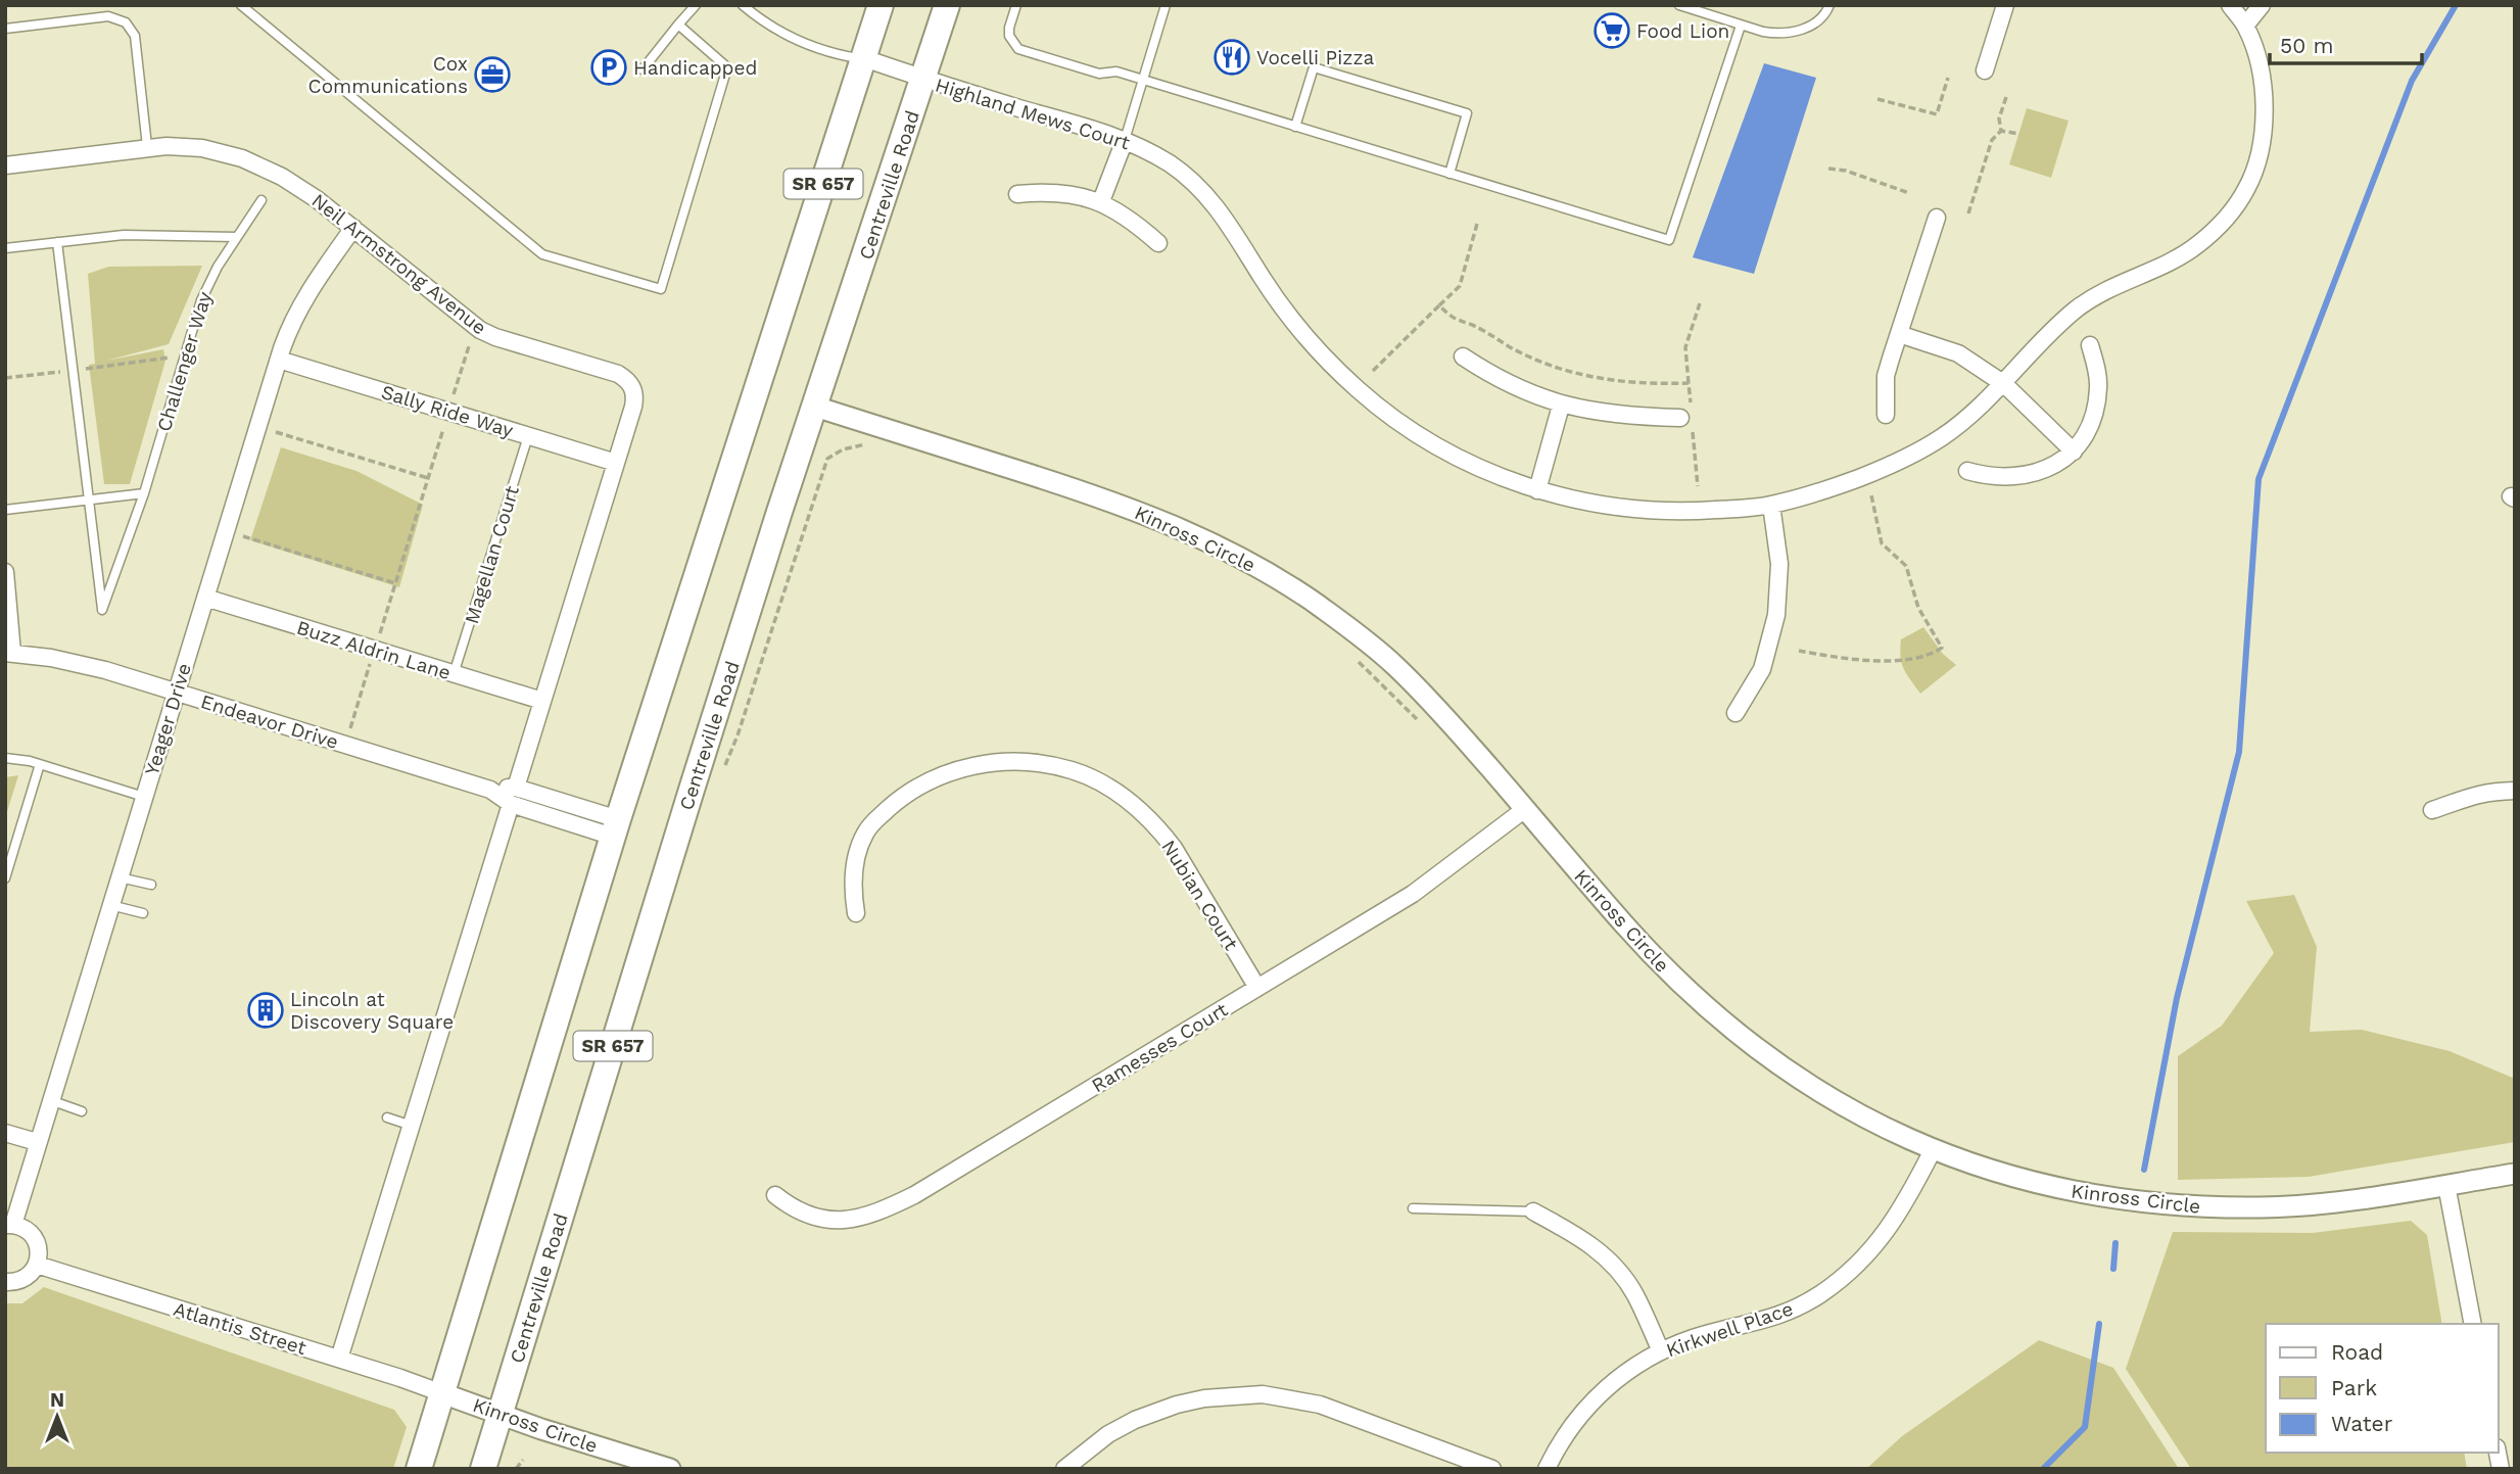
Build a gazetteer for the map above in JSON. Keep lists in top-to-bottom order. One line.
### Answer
{"streets":{"main road":["SR 657","Centreville Road"],"street":["Highland Mews Court","Neil Armstrong Avenue","Sally Ride Way","Kinross Circle","Buzz Aldrin Lane","Yeager Drive","Endeavor Drive","Nubian Court","Ramesses Court","Atlantis Street","Kirkwell Place"],"lane":["Challenger Way","Magellan Court"]},"crossings":[["Highland Mews Court","SR 657"],["Highland Mews Court","Centreville Road"],["SR 657","Kinross Circle"],["SR 657","Endeavor Drive"],["SR 657","Atlantis Street"],["Centreville Road","Kinross Circle"],["Neil Armstrong Avenue","Sally Ride Way"],["Neil Armstrong Avenue","Buzz Aldrin Lane"],["Neil Armstrong Avenue","Yeager Drive"],["Neil Armstrong Avenue","Endeavor Drive"],["Sally Ride Way","Magellan Court"],["Sally Ride Way","Yeager Drive"],["Kinross Circle","Ramesses Court"],["Kinross Circle","Atlantis Street"],["Kinross Circle","Kirkwell Place"],["Magellan Court","Buzz Aldrin Lane"],["Buzz Aldrin Lane","Yeager Drive"],["Yeager Drive","Endeavor Drive"],["Nubian Court","Ramesses Court"]],"places":{"supermarket":["Food Lion"],"restaurant":["Vocelli Pizza"],"parking":["Handicapped"],"office":["Cox Communications"],"building":["Lincoln at Discovery Square"]},"legend":["Road","Park","Water"],"scale_bar":"50 m","north":"top"}
